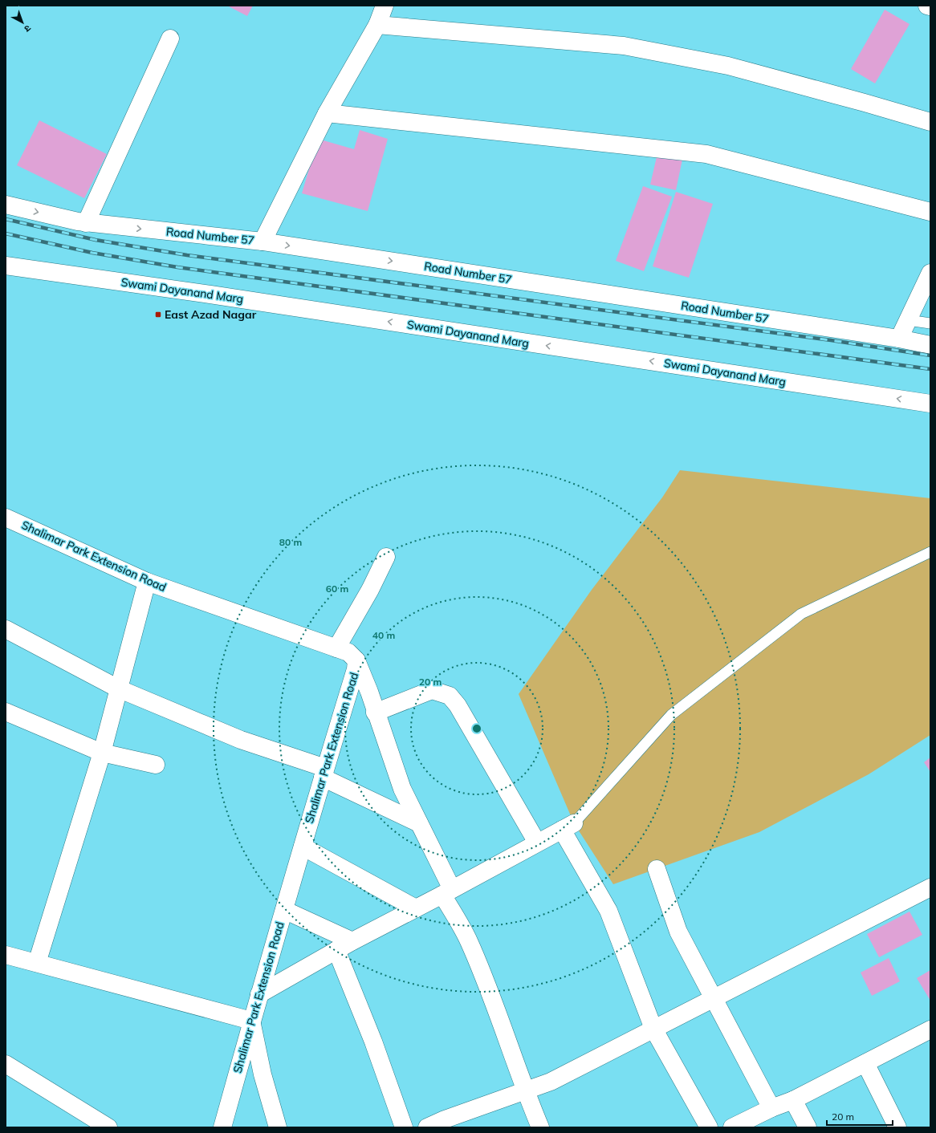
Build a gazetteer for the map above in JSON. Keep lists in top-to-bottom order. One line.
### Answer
{"streets":{"street":["Road Number 57","Swami Dayanand Marg","Shalimar Park Extension Road"]},"one_way":["Swami Dayanand Marg"],"places":{"transit":["East Azad Nagar"]},"scale_bar":"20 m","north":"bottom right","rings":["80 m","60 m","40 m","20 m"]}
